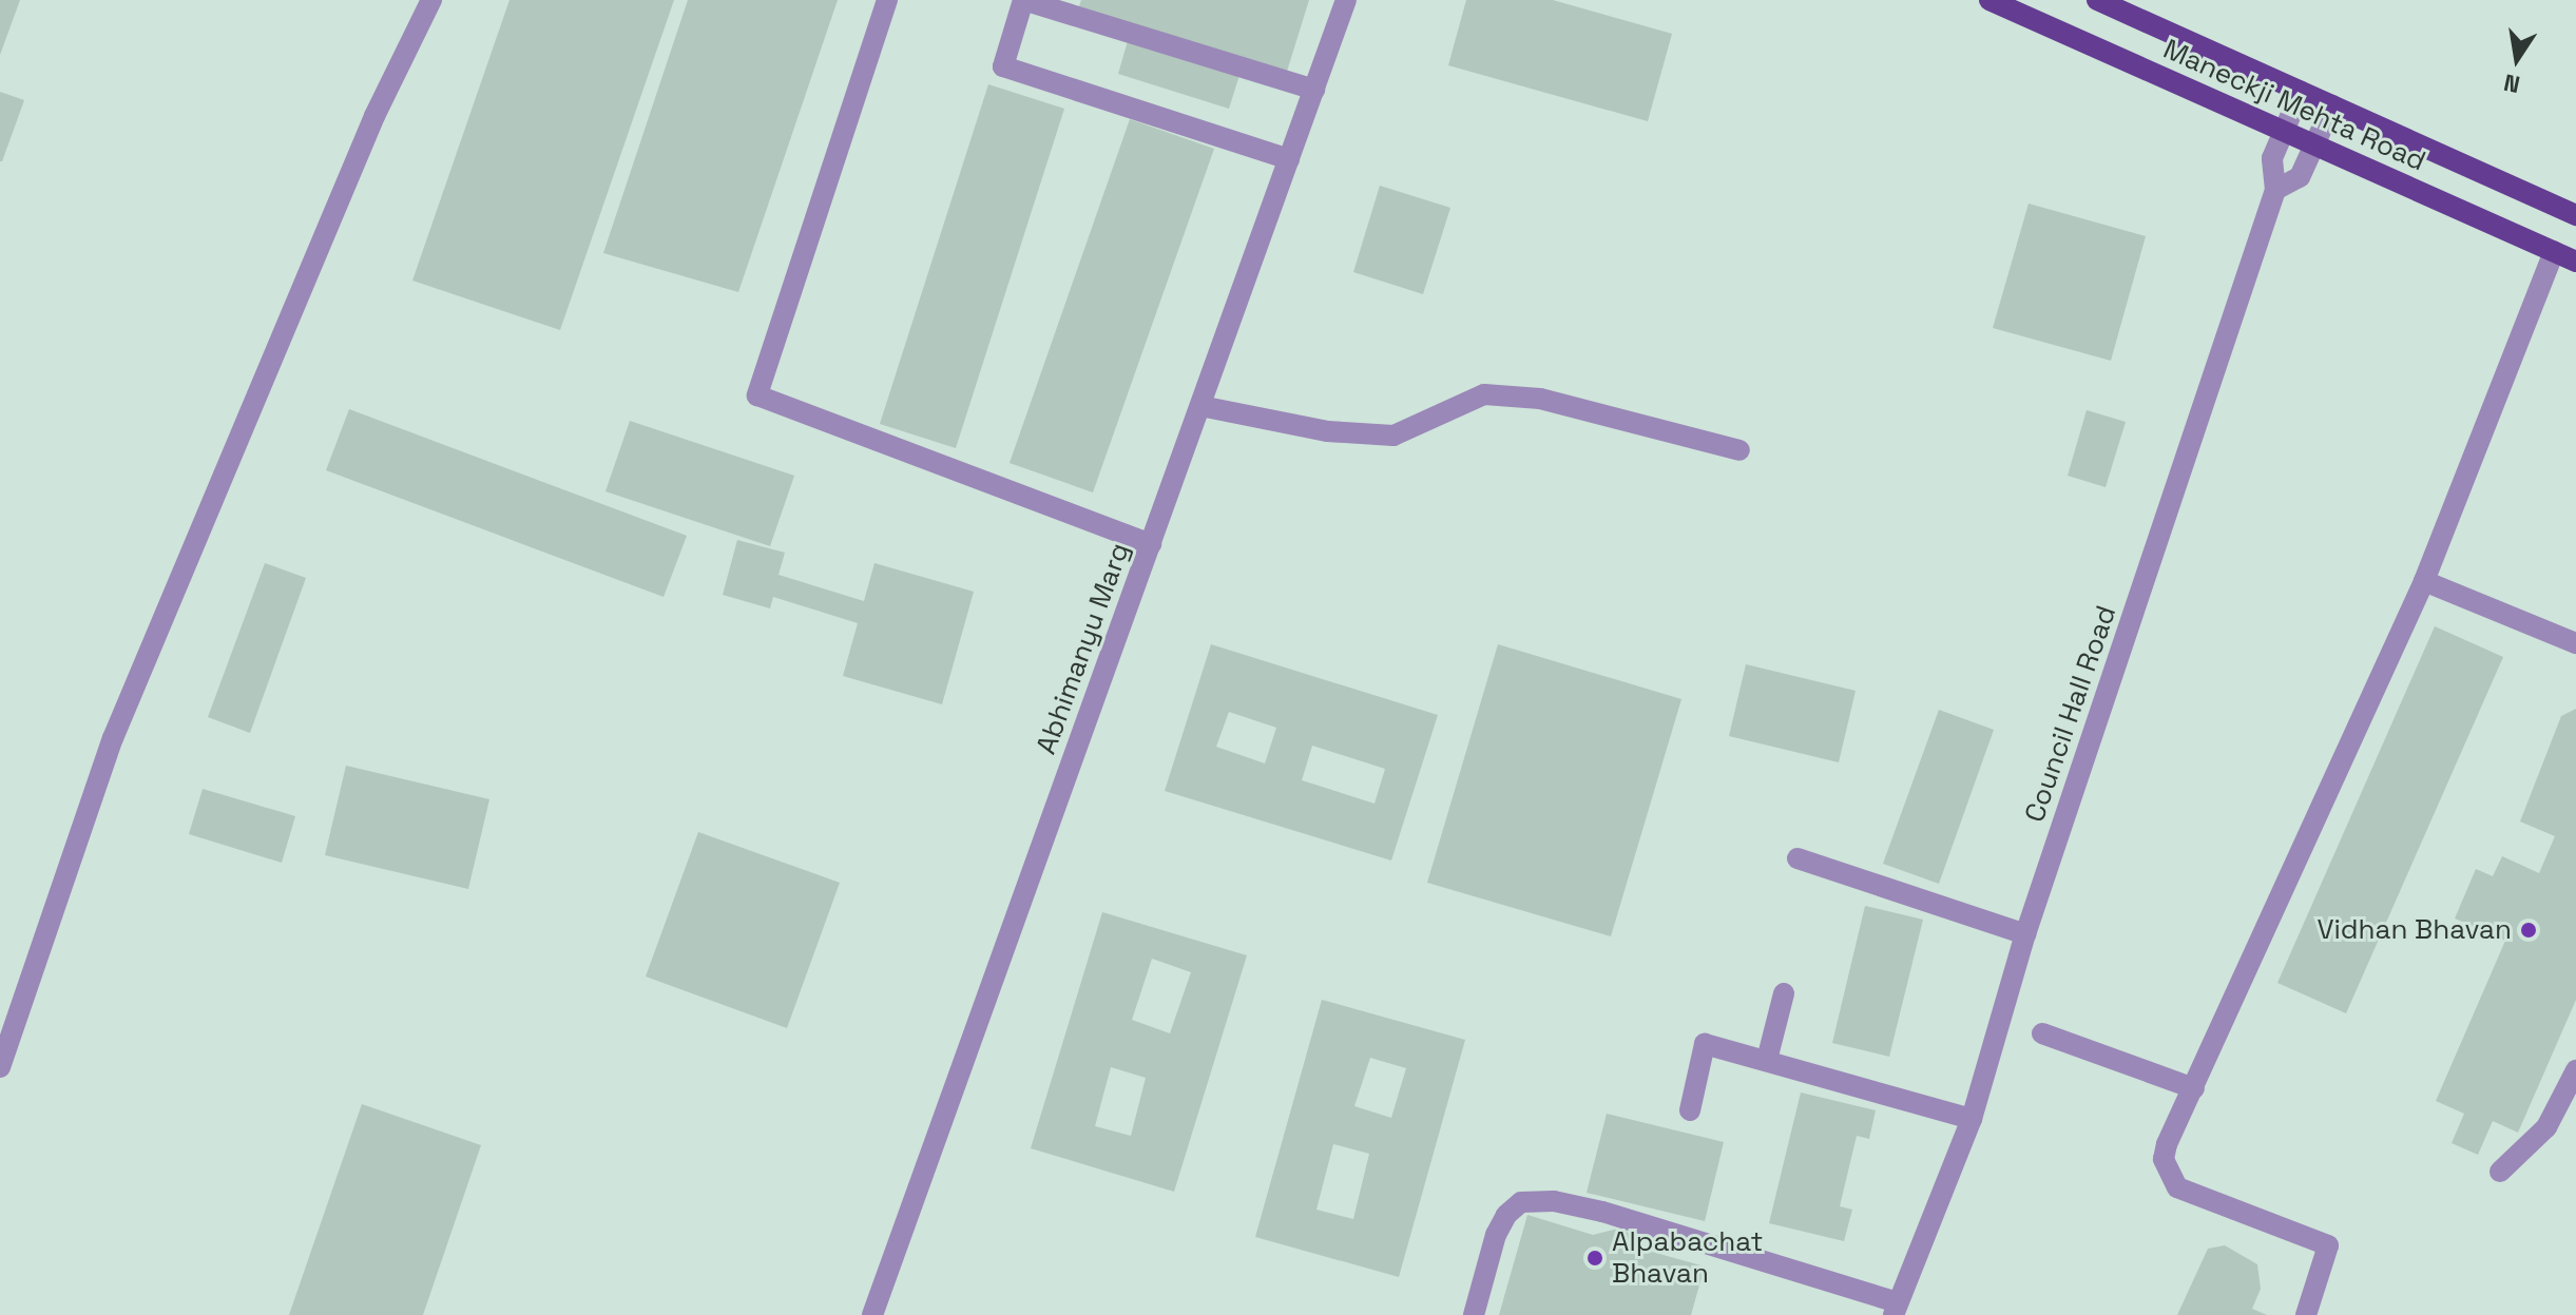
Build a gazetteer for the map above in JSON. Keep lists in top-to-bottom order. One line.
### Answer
{"streets":{"main road":["Maneckji Mehta Road"],"street":["Abhimanyu Marg","Council Hall Road"]},"places":["Vidhan Bhavan","Alpabachat Bhavan"],"north":"bottom"}
